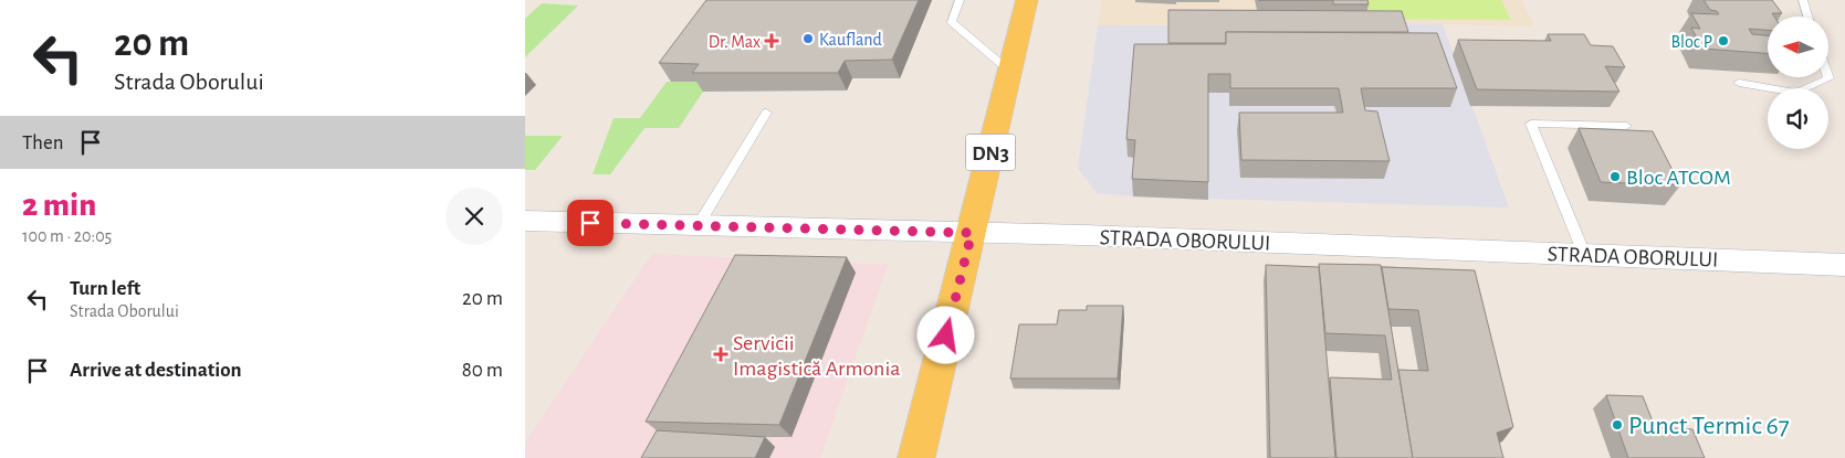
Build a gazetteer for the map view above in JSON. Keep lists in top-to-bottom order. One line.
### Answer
{"streets":{"main road":["DN3"],"street":["STRADA OBORULUI"]},"crossings":[["DN3","STRADA OBORULUI"]],"places":{"other":["Kaufland","Bloc P","Bloc ATCOM","Punct Termic 67"],"health":["Dr. Max","Servicii Imagistică Armonia"]},"north":"left","page":{"turn":["20 m","Strada Oborului"],"then":"Then","heading":["2 min","100 m · 20:05"],"list":[{"name":"Turn left","note":"Strada Oborului","value":"20 m"},{"name":"Arrive at destination","value":"80 m"}]}}
